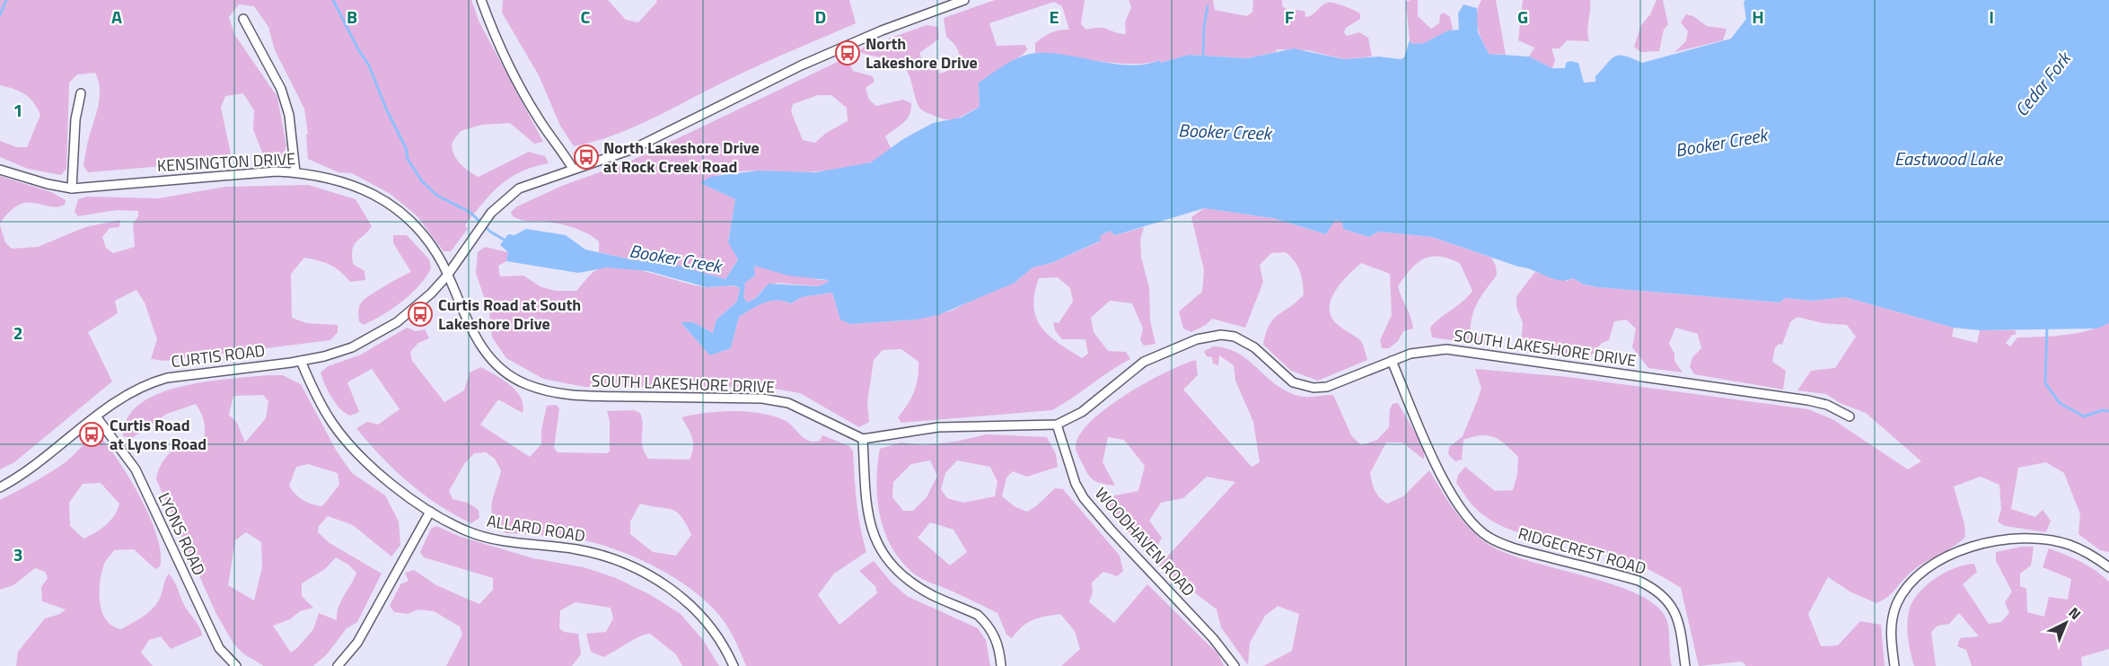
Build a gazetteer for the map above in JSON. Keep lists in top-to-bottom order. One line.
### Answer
{"streets":{"street":["KENSINGTON DRIVE","SOUTH LAKESHORE DRIVE","CURTIS ROAD","ALLARD ROAD","LYONS ROAD","WOODHAVEN ROAD","RIDGECREST ROAD"]},"crossings":[["KENSINGTON DRIVE","SOUTH LAKESHORE DRIVE"],["KENSINGTON DRIVE","CURTIS ROAD"],["SOUTH LAKESHORE DRIVE","CURTIS ROAD"],["SOUTH LAKESHORE DRIVE","WOODHAVEN ROAD"],["SOUTH LAKESHORE DRIVE","RIDGECREST ROAD"],["CURTIS ROAD","ALLARD ROAD"],["CURTIS ROAD","LYONS ROAD"]],"water":["Cedar Fork","Booker Creek","Eastwood Lake"],"places":{"bus stop":["North Lakeshore Drive","North Lakeshore Drive at Rock Creek Road","Curtis Road at South Lakeshore Drive","Curtis Road at Lyons Road"]},"north":"top right","grid":{"columns":["A","B","C","D","E","F","G","H","I"],"rows":["1","2","3"]}}
